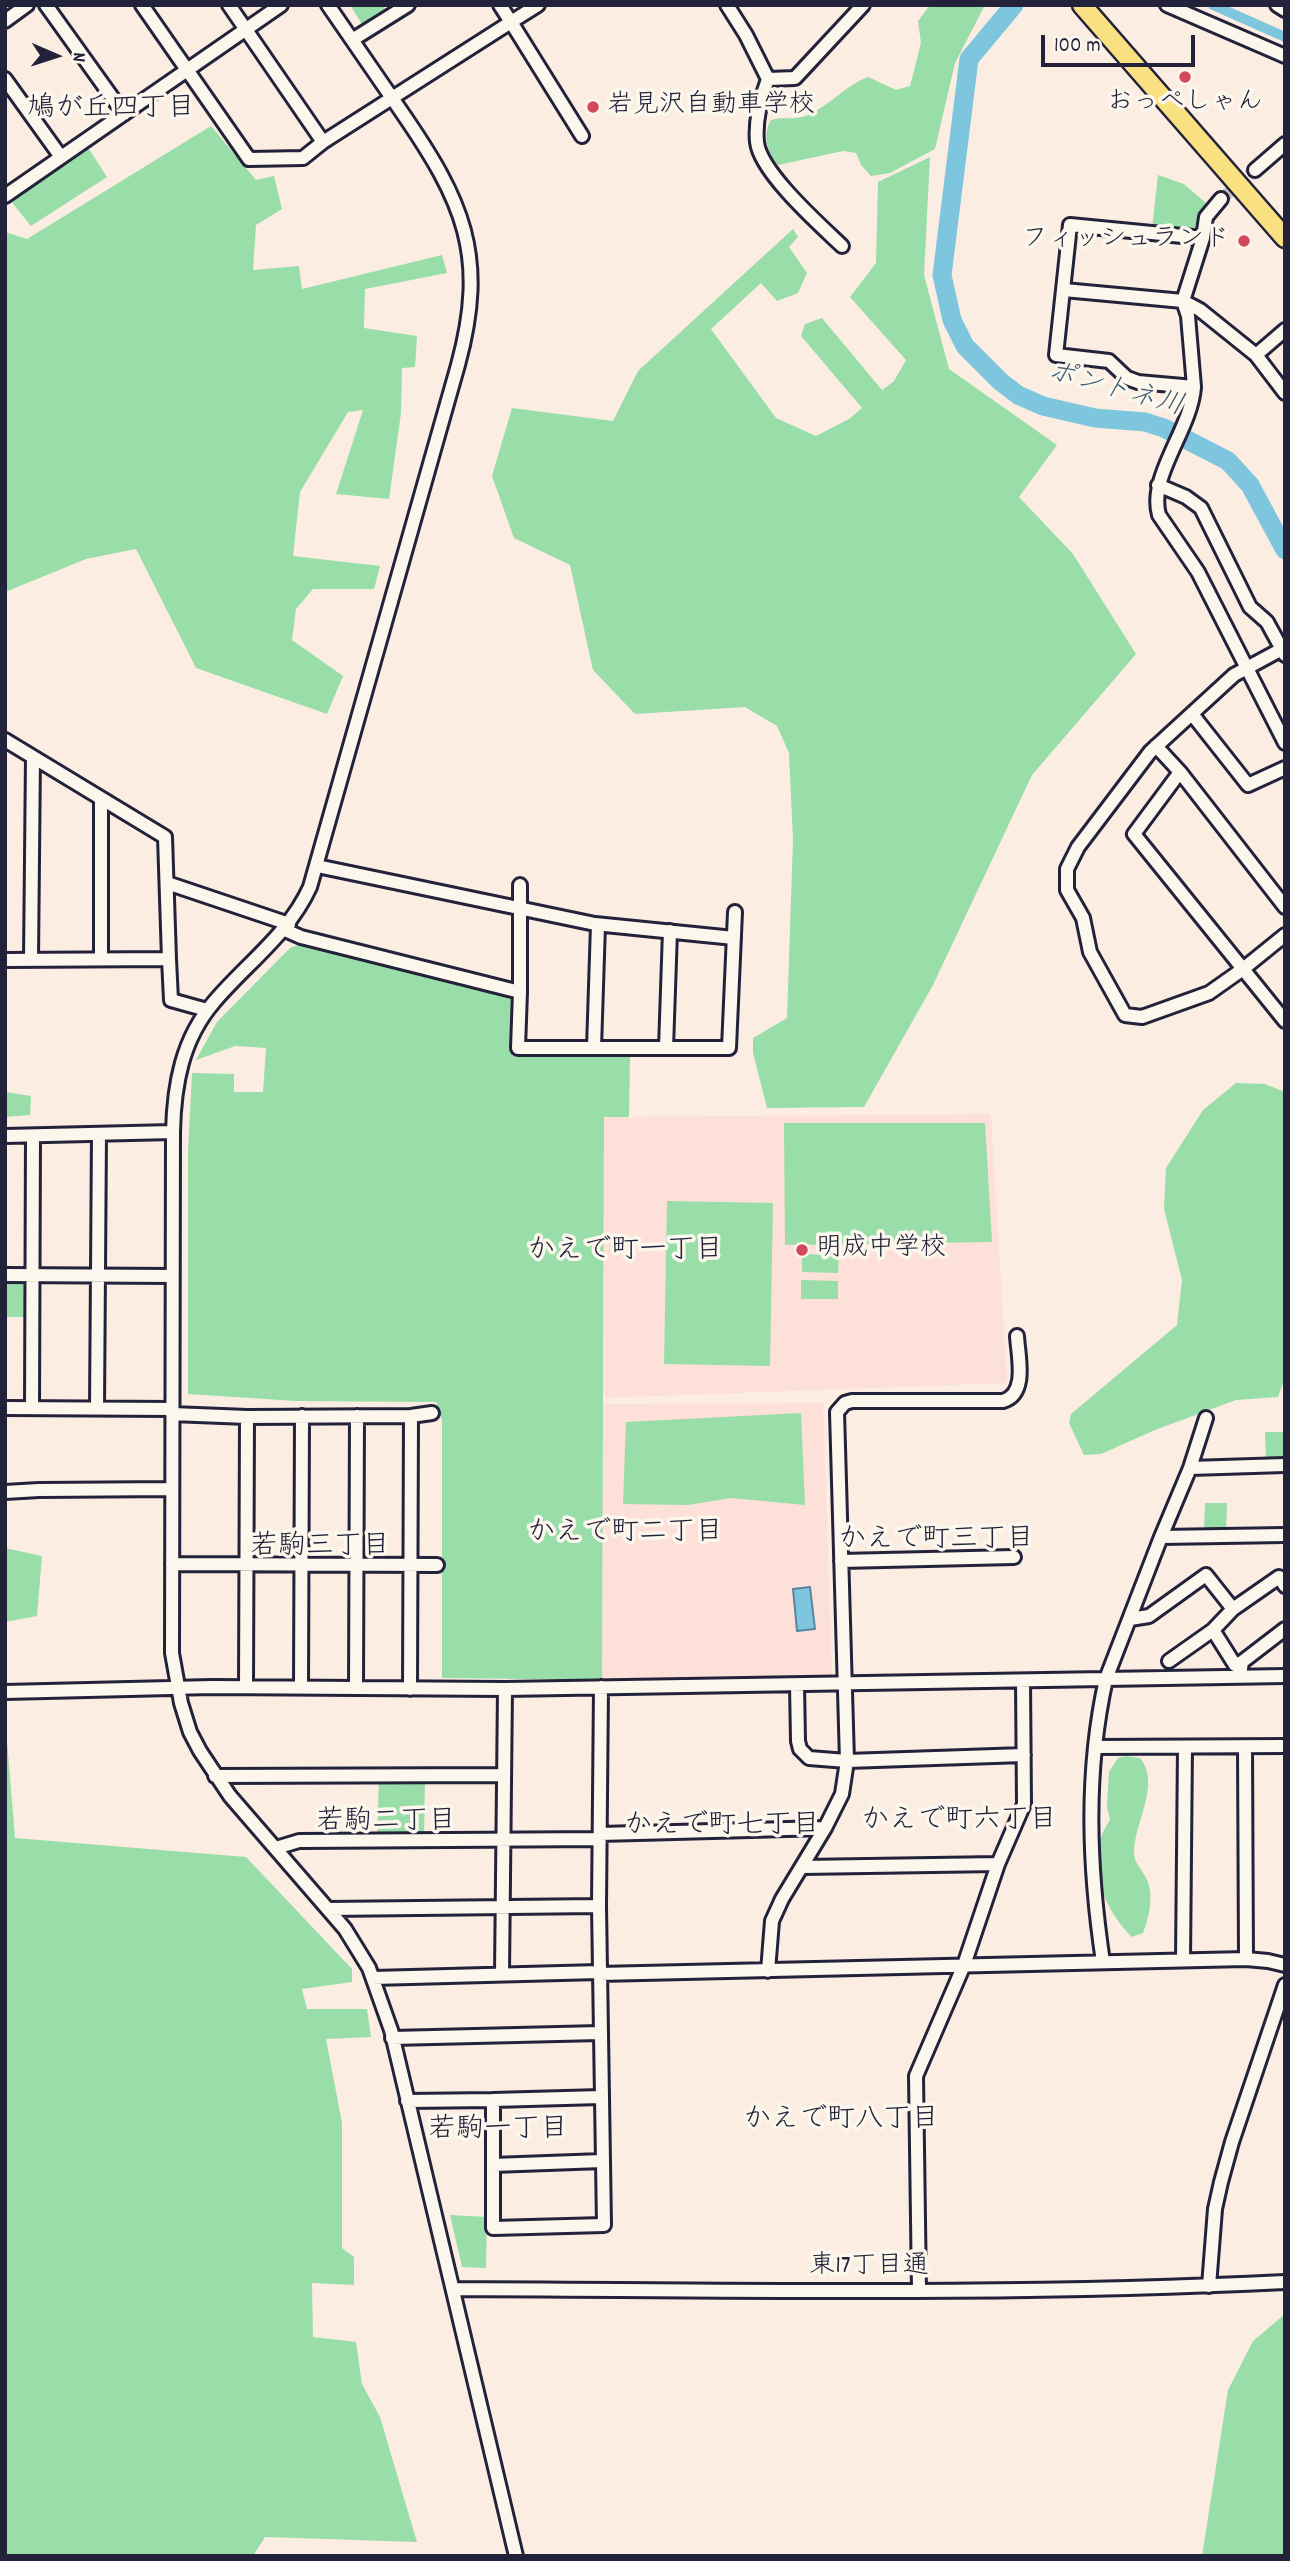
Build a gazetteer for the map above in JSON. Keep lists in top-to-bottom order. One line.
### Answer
{"streets":{"street":["東17丁目通"]},"districts":["鳩が丘四丁目","かえで町一丁目","かえで町二丁目","かえで町三丁目","若駒三丁目","かえで町六丁目","若駒二丁目","かえで町七丁目","かえで町八丁目","若駒一丁目"],"water":["ポントネ川"],"places":["おっぺしゃん","岩見沢自動車学校","フィッシュランド","明成中学校"],"scale_bar":"100 m","north":"right"}
